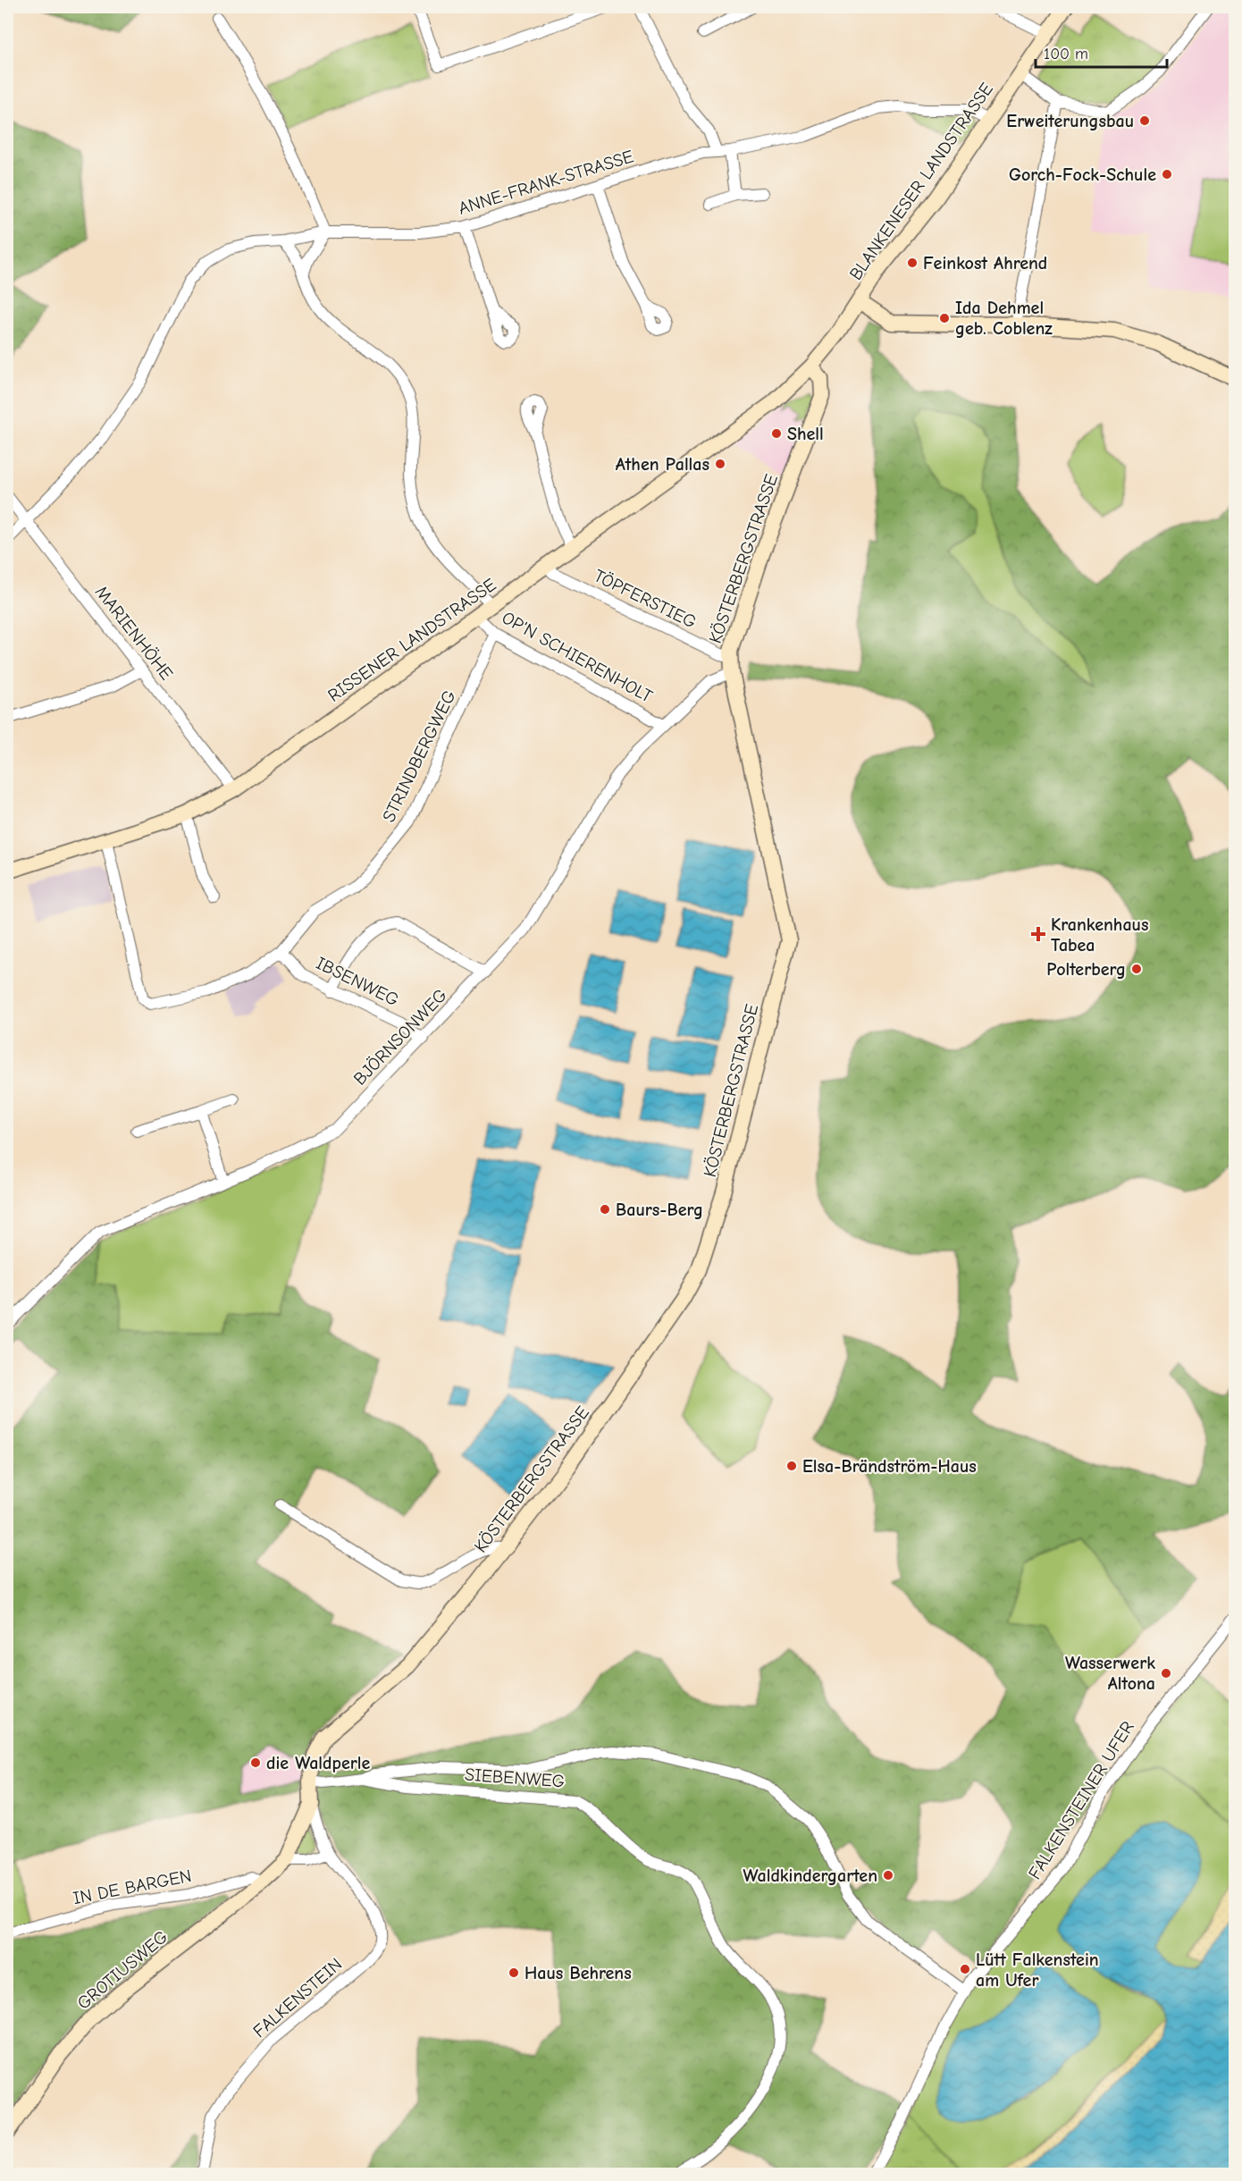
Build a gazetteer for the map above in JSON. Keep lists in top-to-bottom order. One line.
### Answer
{"streets":{"street":["BLANKENESER LANDSTRASSE","ANNE-FRANK-STRASSE","KÖSTERBERGSTRASSE","TÖPFERSTIEG","MARIENHÖHE","RISSENER LANDSTRASSE","OP'N SCHIERENHOLT","STRINDBERGWEG","IBSENWEG","BJÖRNSONWEG","SIEBENWEG","FALKENSTEINER UFER","IN DE BARGEN","GROTIUSWEG","FALKENSTEIN"]},"crossings":[["BLANKENESER LANDSTRASSE","ANNE-FRANK-STRASSE"],["BLANKENESER LANDSTRASSE","KÖSTERBERGSTRASSE"],["BLANKENESER LANDSTRASSE","RISSENER LANDSTRASSE"],["ANNE-FRANK-STRASSE","MARIENHÖHE"],["KÖSTERBERGSTRASSE","TÖPFERSTIEG"],["KÖSTERBERGSTRASSE","RISSENER LANDSTRASSE"],["KÖSTERBERGSTRASSE","BJÖRNSONWEG"],["KÖSTERBERGSTRASSE","GROTIUSWEG"],["KÖSTERBERGSTRASSE","FALKENSTEIN"],["TÖPFERSTIEG","RISSENER LANDSTRASSE"],["MARIENHÖHE","RISSENER LANDSTRASSE"],["RISSENER LANDSTRASSE","OP'N SCHIERENHOLT"],["RISSENER LANDSTRASSE","STRINDBERGWEG"],["OP'N SCHIERENHOLT","STRINDBERGWEG"],["OP'N SCHIERENHOLT","BJÖRNSONWEG"],["STRINDBERGWEG","IBSENWEG"],["IBSENWEG","BJÖRNSONWEG"],["IN DE BARGEN","GROTIUSWEG"]],"places":{"other":["Erweiterungsbau","Gorch-Fock-Schule","Feinkost Ahrend","Ida Dehmel geb. Coblenz","Shell","Athen Pallas","Polterberg","Baurs-Berg","Elsa-Brändström-Haus","Wasserwerk Altona","die Waldperle","Waldkindergarten","Lütt Falkenstein am Ufer","Haus Behrens"],"health":["Krankenhaus Tabea"]},"scale_bar":"100 m"}
